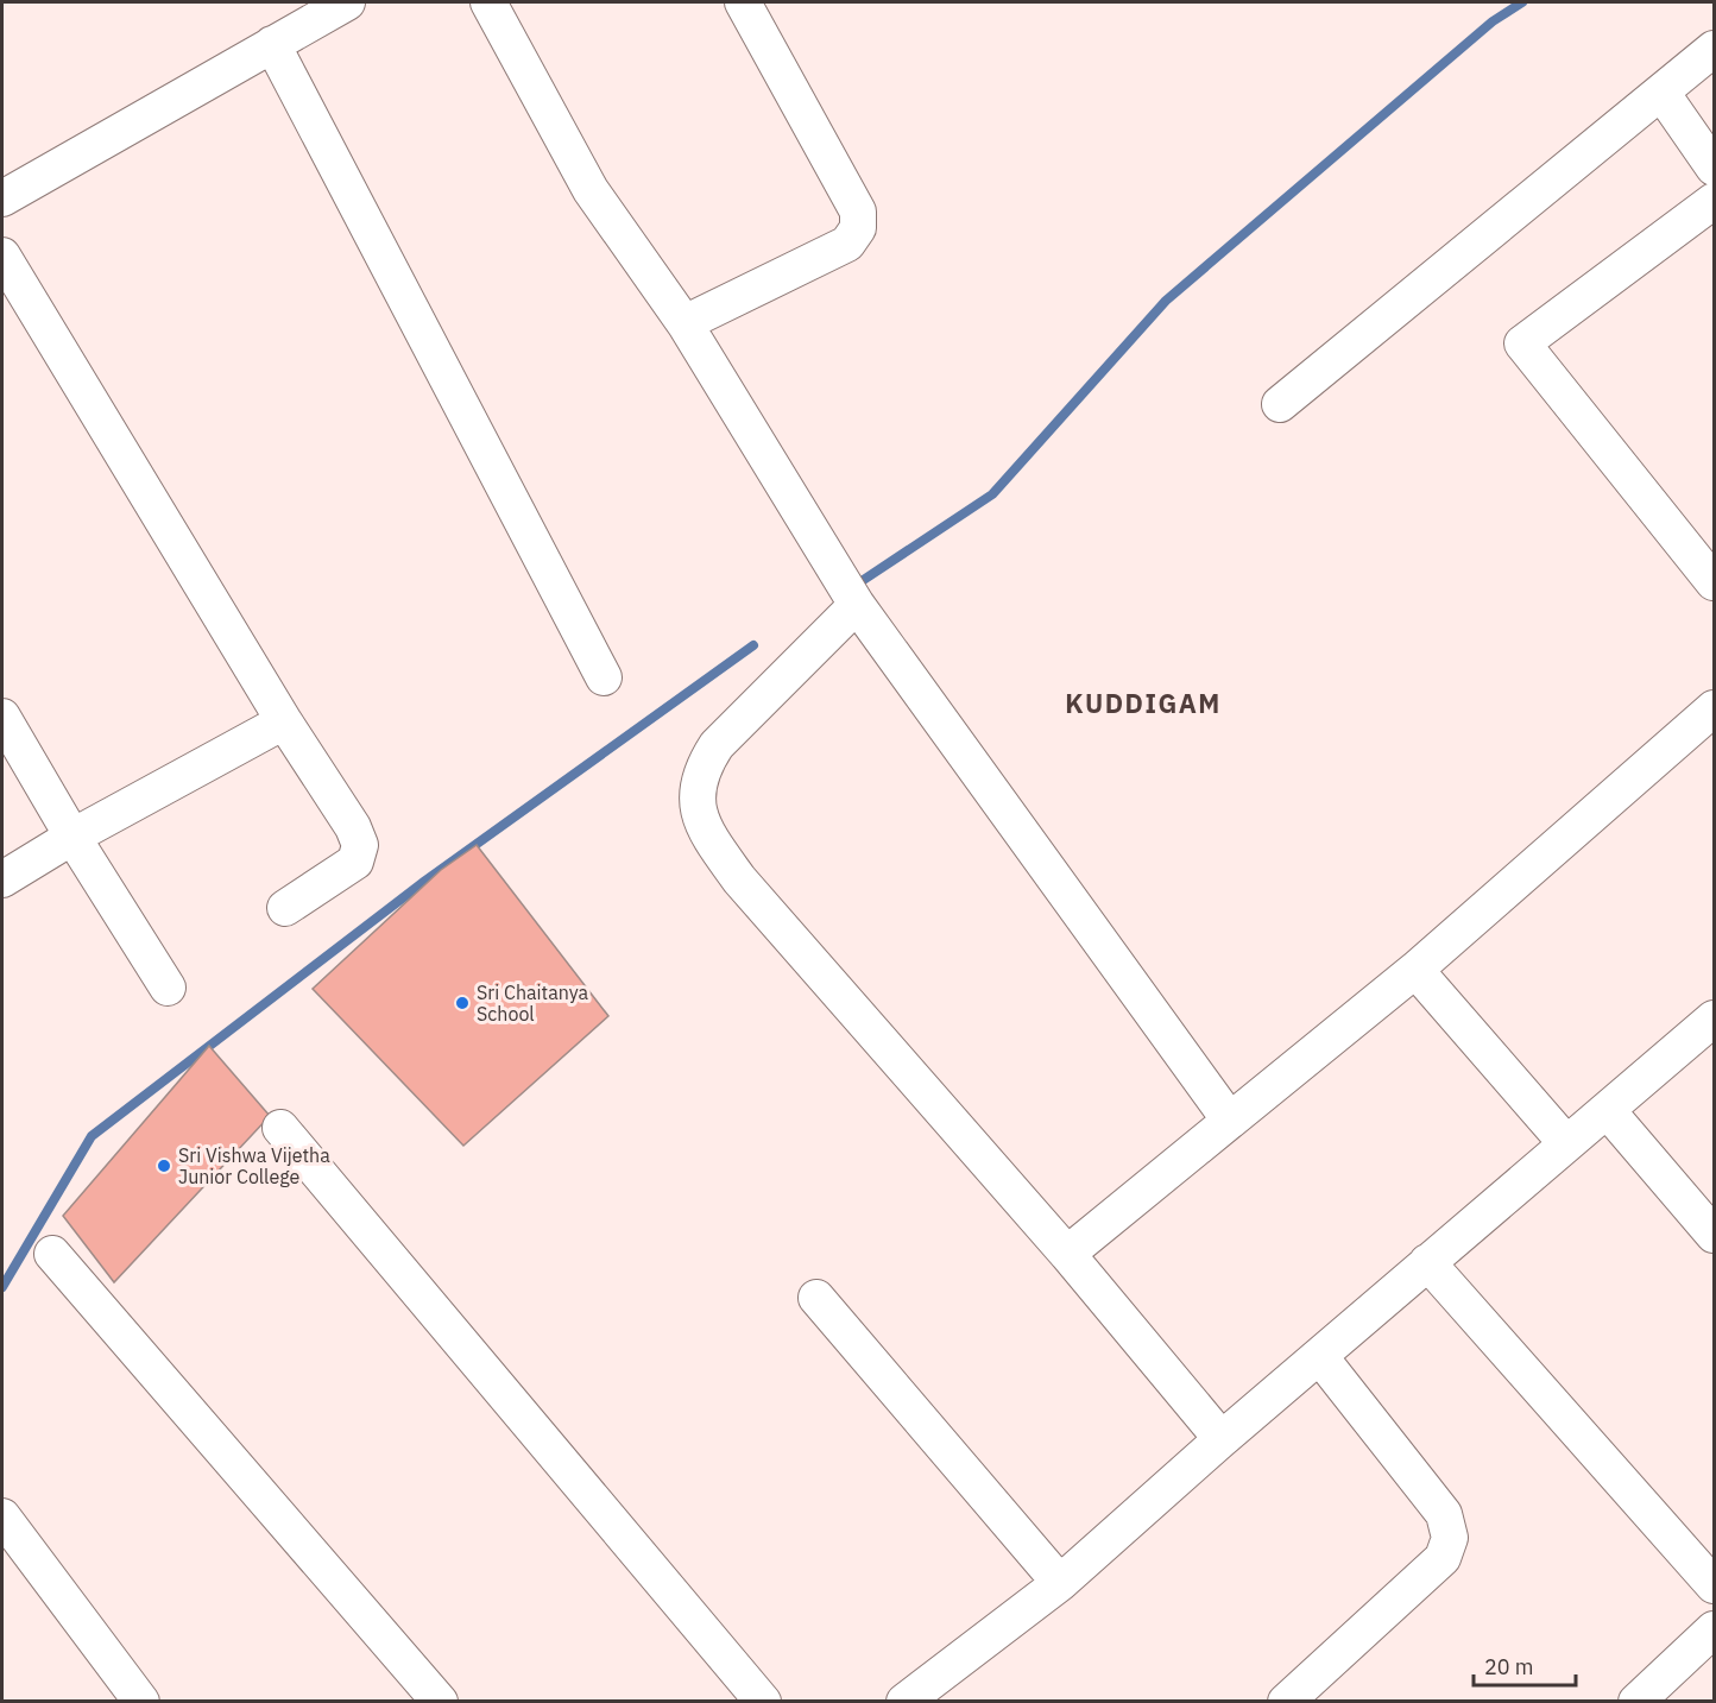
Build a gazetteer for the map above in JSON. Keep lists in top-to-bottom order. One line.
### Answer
{"districts":["KUDDIGAM"],"places":["Sri Chaitanya School","Sri Vishwa Vijetha Junior College"],"scale_bar":"20 m"}
